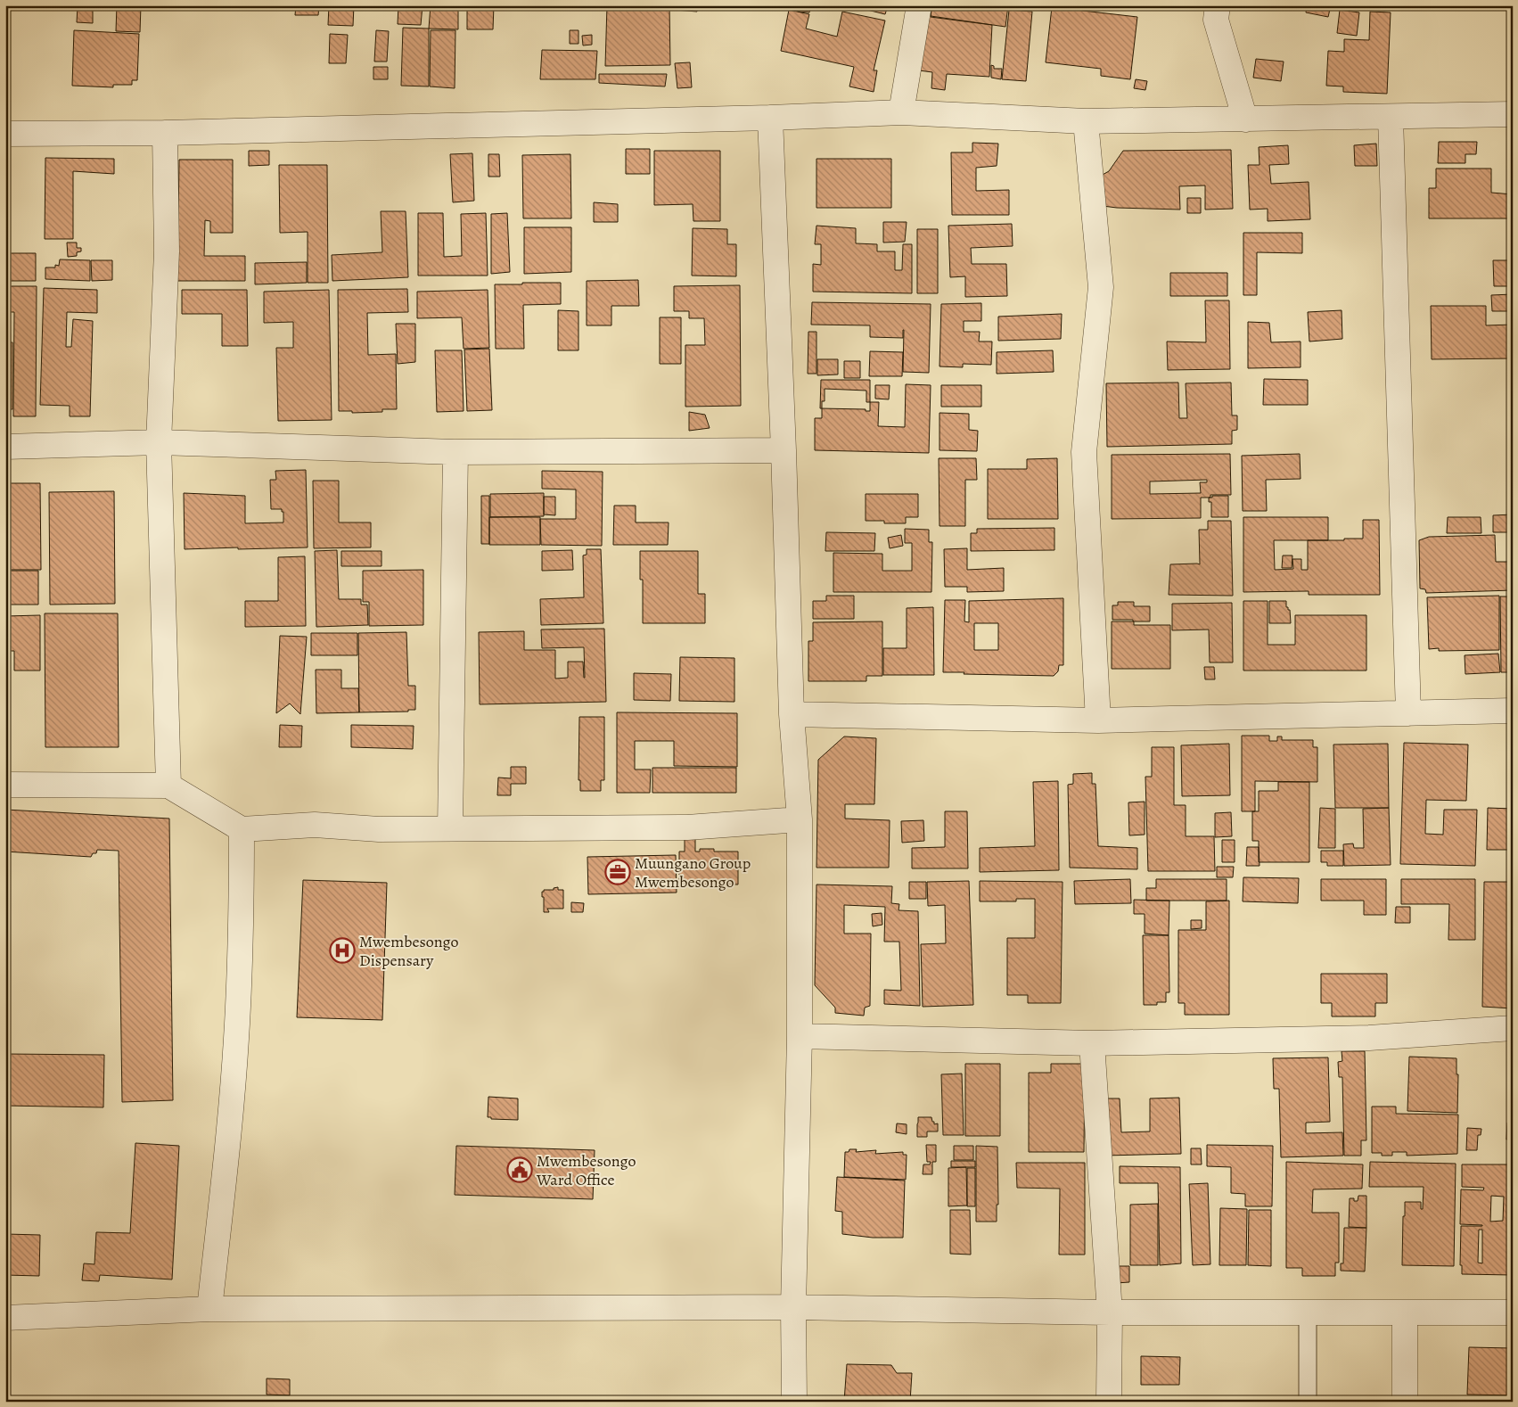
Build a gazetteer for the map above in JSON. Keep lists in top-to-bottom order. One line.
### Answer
{"places":{"office":["Muungano Group Mwembesongo"],"hospital":["Mwembesongo Dispensary"],"public building":["Mwembesongo Ward Office"]}}
